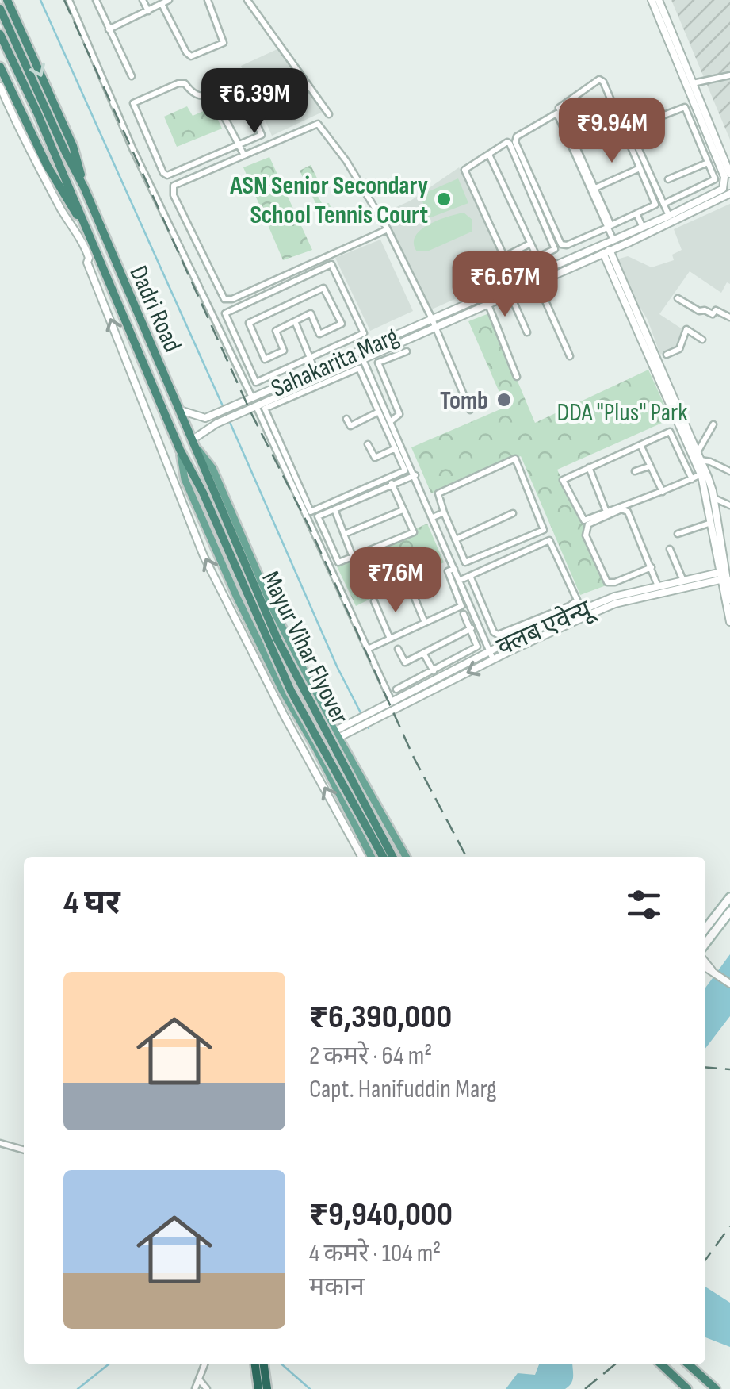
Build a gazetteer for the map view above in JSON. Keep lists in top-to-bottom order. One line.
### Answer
{"streets":{"highway":["Dadri Road","Mayur Vihar Flyover"],"street":["Sahakarita Marg","क्लब एवेन्यू"]},"crossings":[["Dadri Road","Sahakarita Marg"],["Dadri Road","Mayur Vihar Flyover"],["Sahakarita Marg","Mayur Vihar Flyover"]],"parks":["DDA \"Plus\" Park"],"places":["ASN Senior Secondary School Tennis Court","Tomb"],"page":{"price":["₹6.39M","₹9.94M","₹6.67M","₹7.6M"],"heading":"4 घर","list":[{"name":"₹6,390,000","note":"2 कमरे · 64 m² · Capt. Hanifuddin Marg"},{"name":"₹9,940,000","note":"4 कमरे · 104 m² · मकान"}]}}
